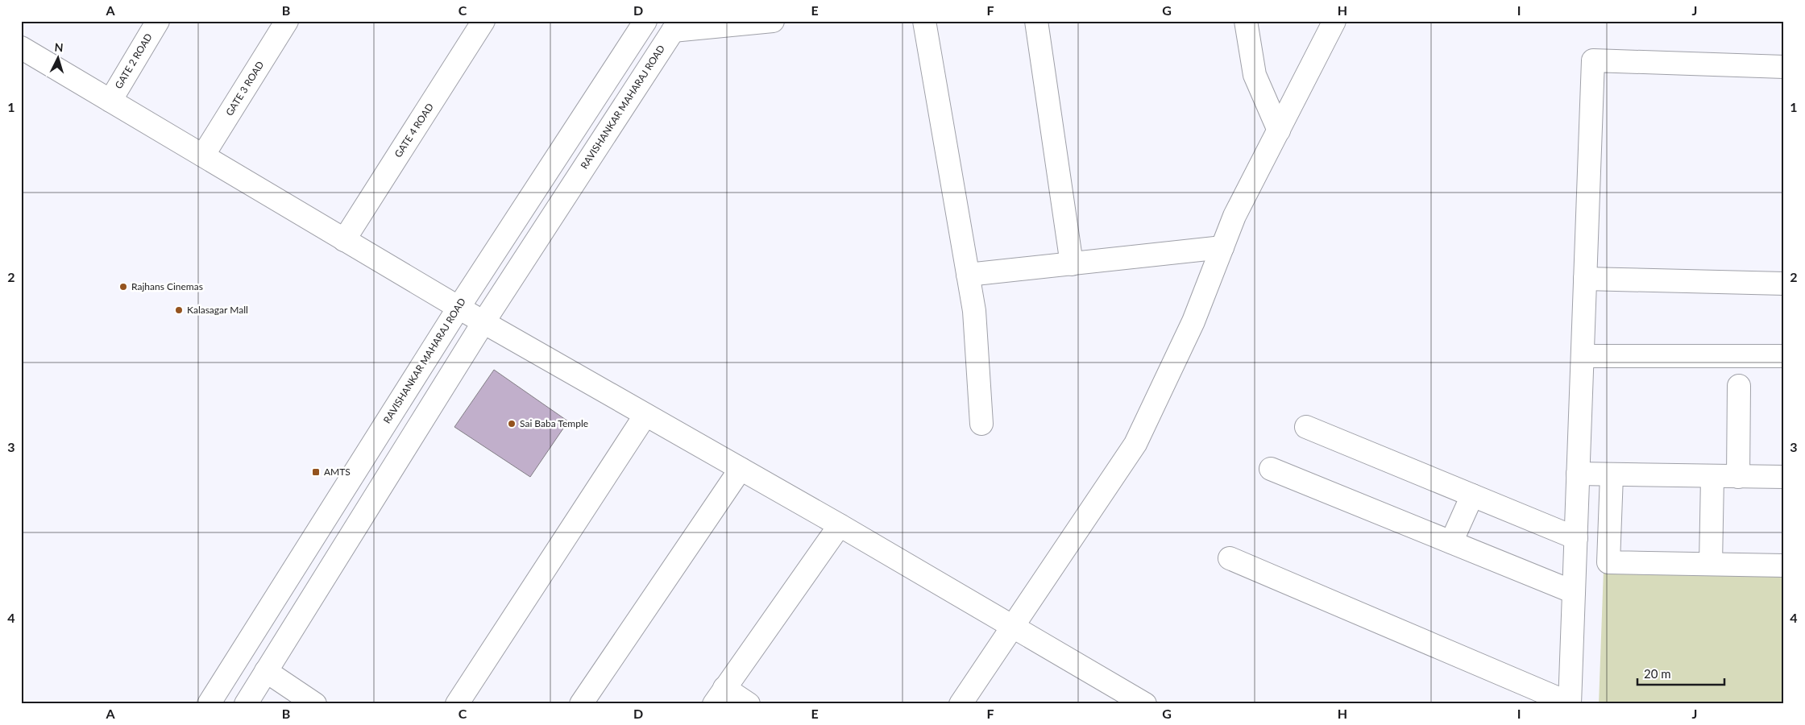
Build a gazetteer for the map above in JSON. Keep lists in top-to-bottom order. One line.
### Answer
{"streets":{"street":["GATE 2 ROAD","GATE 3 ROAD","RAVISHANKAR MAHARAJ ROAD","GATE 4 ROAD"]},"places":{"other":["Rajhans Cinemas","Kalasagar Mall","Sai Baba Temple"],"transit":["AMTS"]},"scale_bar":"20 m","north":"top","grid":{"columns":["A","B","C","D","E","F","G","H","I","J"],"rows":["1","2","3","4"]}}
